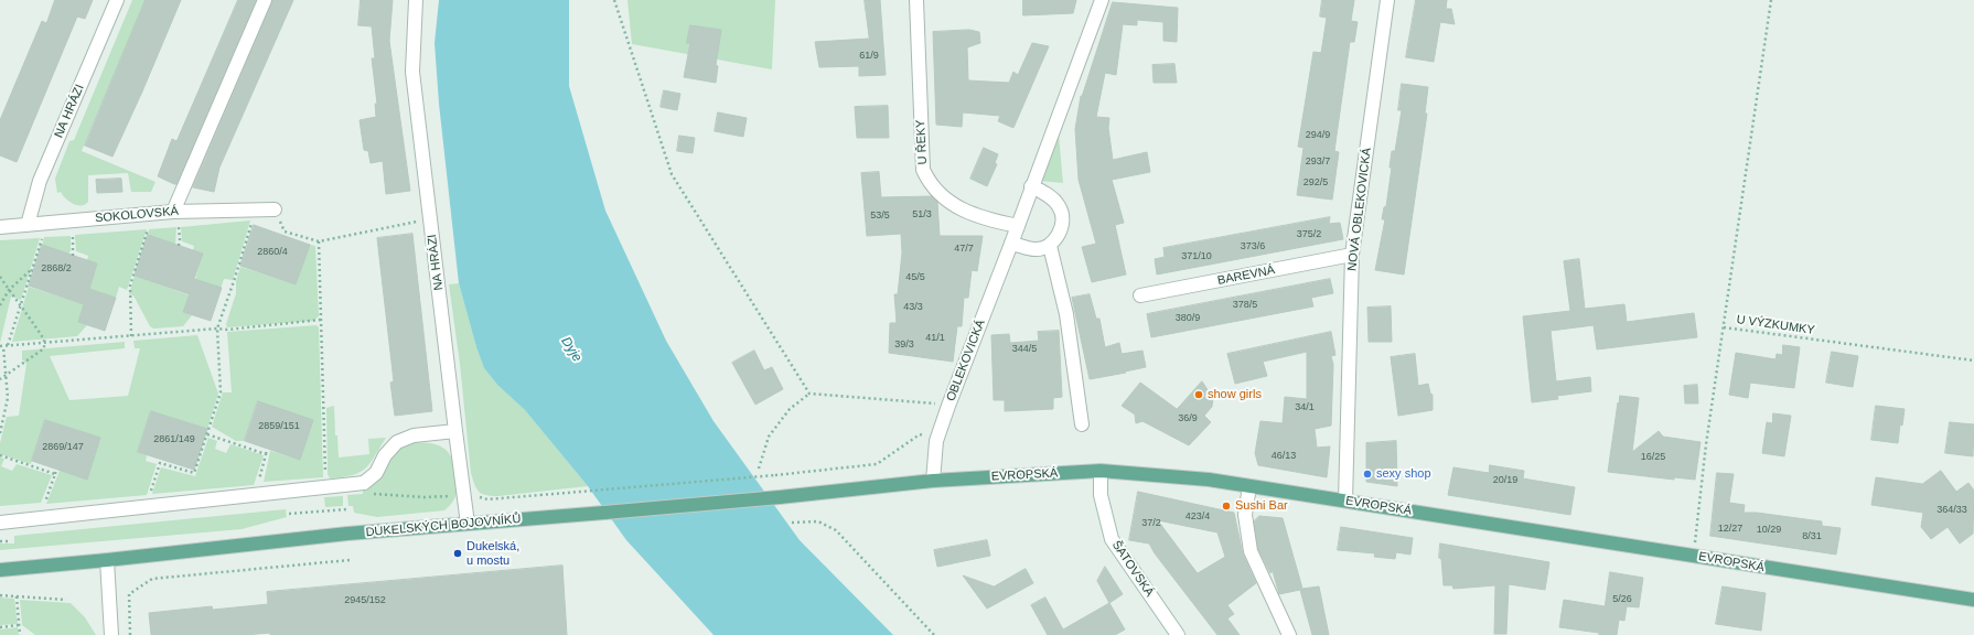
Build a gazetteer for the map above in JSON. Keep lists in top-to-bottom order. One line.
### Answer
{"streets":{"main road":["EVROPSKÁ","DUKELSKÝCH BOJOVNÍKŮ"],"street":["NA HRÁZI","U ŘEKY","NOVÁ OBLEKOVICKÁ","SOKOLOVSKÁ","BAREVNÁ","OBLEKOVICKÁ","ŠATOVSKÁ"],"path":["U VÝZKUMKY"]},"crossings":[["NA HRÁZI","SOKOLOVSKÁ"],["NA HRÁZI","DUKELSKÝCH BOJOVNÍKŮ"],["U ŘEKY","OBLEKOVICKÁ"],["NOVÁ OBLEKOVICKÁ","BAREVNÁ"],["NOVÁ OBLEKOVICKÁ","EVROPSKÁ"],["U VÝZKUMKY","EVROPSKÁ"],["OBLEKOVICKÁ","EVROPSKÁ"],["EVROPSKÁ","DUKELSKÝCH BOJOVNÍKŮ"],["EVROPSKÁ","ŠATOVSKÁ"]],"water":["Dyje"],"places":["show girls","sexy shop","Sushi Bar","Dukelská, u mostu"],"house_numbers":["61/9","294/9","293/7","292/5","51/3","53/5","375/2","373/6","47/7","2860/4","371/10","2868/2","45/5","378/5","43/3","380/9","41/1","39/3","344/5","34/1","36/9","2859/151","2861/149","2869/147","46/13","16/25","20/19","364/33","423/4","37/2","12/27","10/29","8/31","5/26","2945/152"]}
